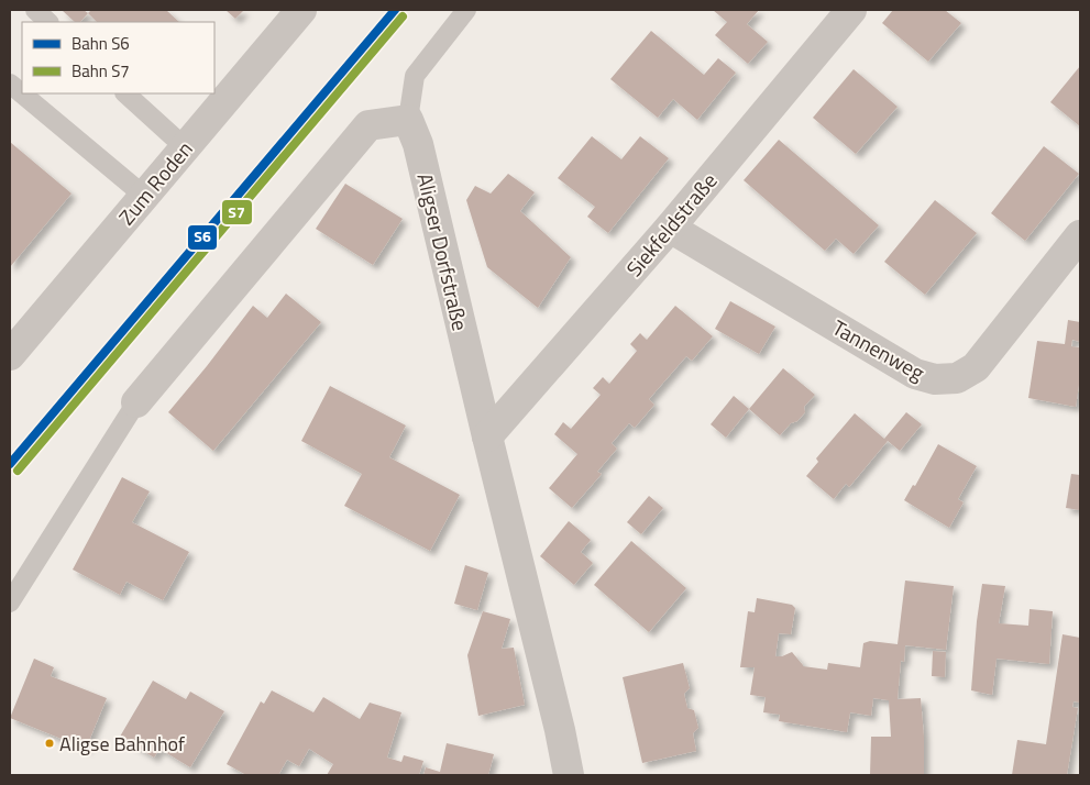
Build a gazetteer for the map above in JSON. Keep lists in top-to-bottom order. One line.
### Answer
{"streets":{"street":["Zum Roden","Siekfeldstraße","Aligser Dorfstraße","Tannenweg"]},"crossings":[["Siekfeldstraße","Aligser Dorfstraße"],["Siekfeldstraße","Tannenweg"]],"places":["Aligse Bahnhof"],"lines":["rail line S6","rail line S7"],"legend":["Bahn S6","Bahn S7"]}
